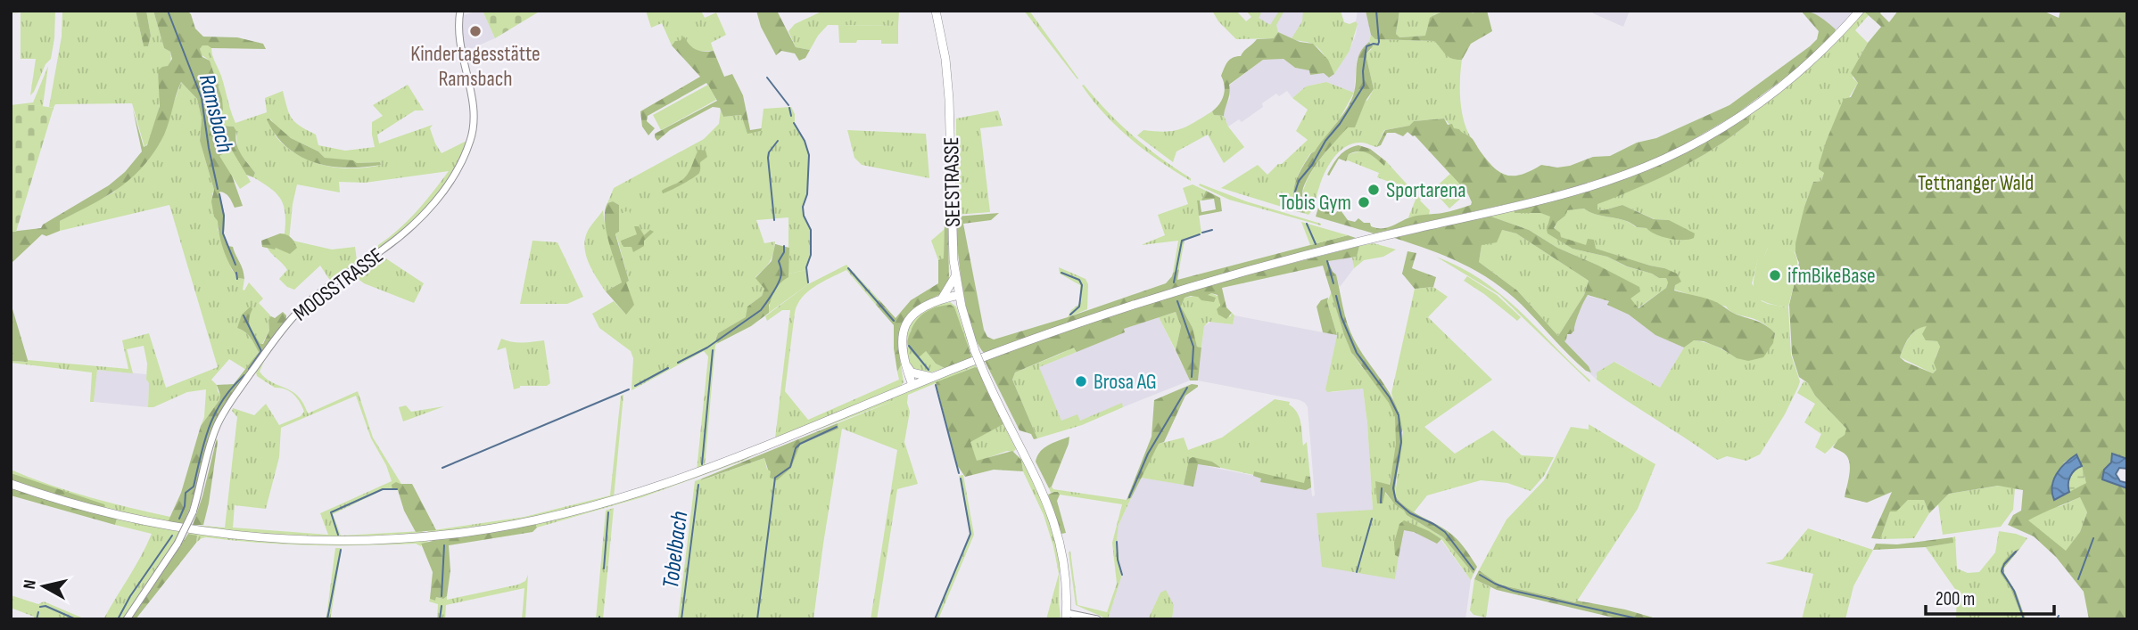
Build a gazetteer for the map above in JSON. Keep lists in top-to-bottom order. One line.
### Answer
{"streets":{"main road":["SEESTRASSE"],"street":["MOOSSTRASSE"]},"water":["Ramsbach","Tobelbach"],"parks":["Tettnanger Wald"],"places":["Kindertagesstätte Ramsbach","Sportarena","Tobis Gym","ifmBikeBase","Brosa AG"],"scale_bar":"200 m","north":"left"}
